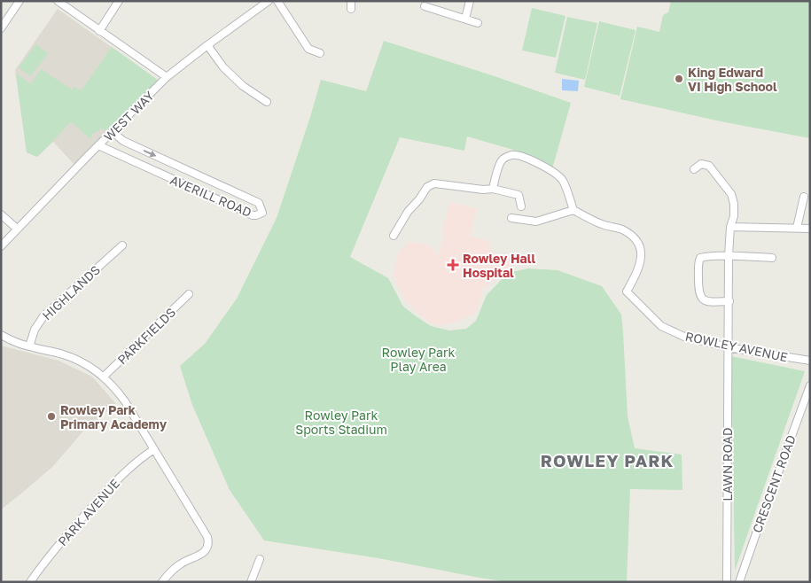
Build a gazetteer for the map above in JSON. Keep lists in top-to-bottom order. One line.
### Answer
{"streets":{"street":["WEST WAY","AVERILL ROAD","HIGHLANDS","PARKFIELDS","ROWLEY AVENUE","LAWN ROAD","CRESCENT ROAD","PARK AVENUE"]},"crossings":[["WEST WAY","AVERILL ROAD"],["ROWLEY AVENUE","LAWN ROAD"]],"districts":["ROWLEY PARK"],"parks":["Rowley Park Play Area","Rowley Park Sports Stadium"],"places":{"other":["King Edward VI High School","Rowley Park Primary Academy"],"health":["Rowley Hall Hospital"]}}
